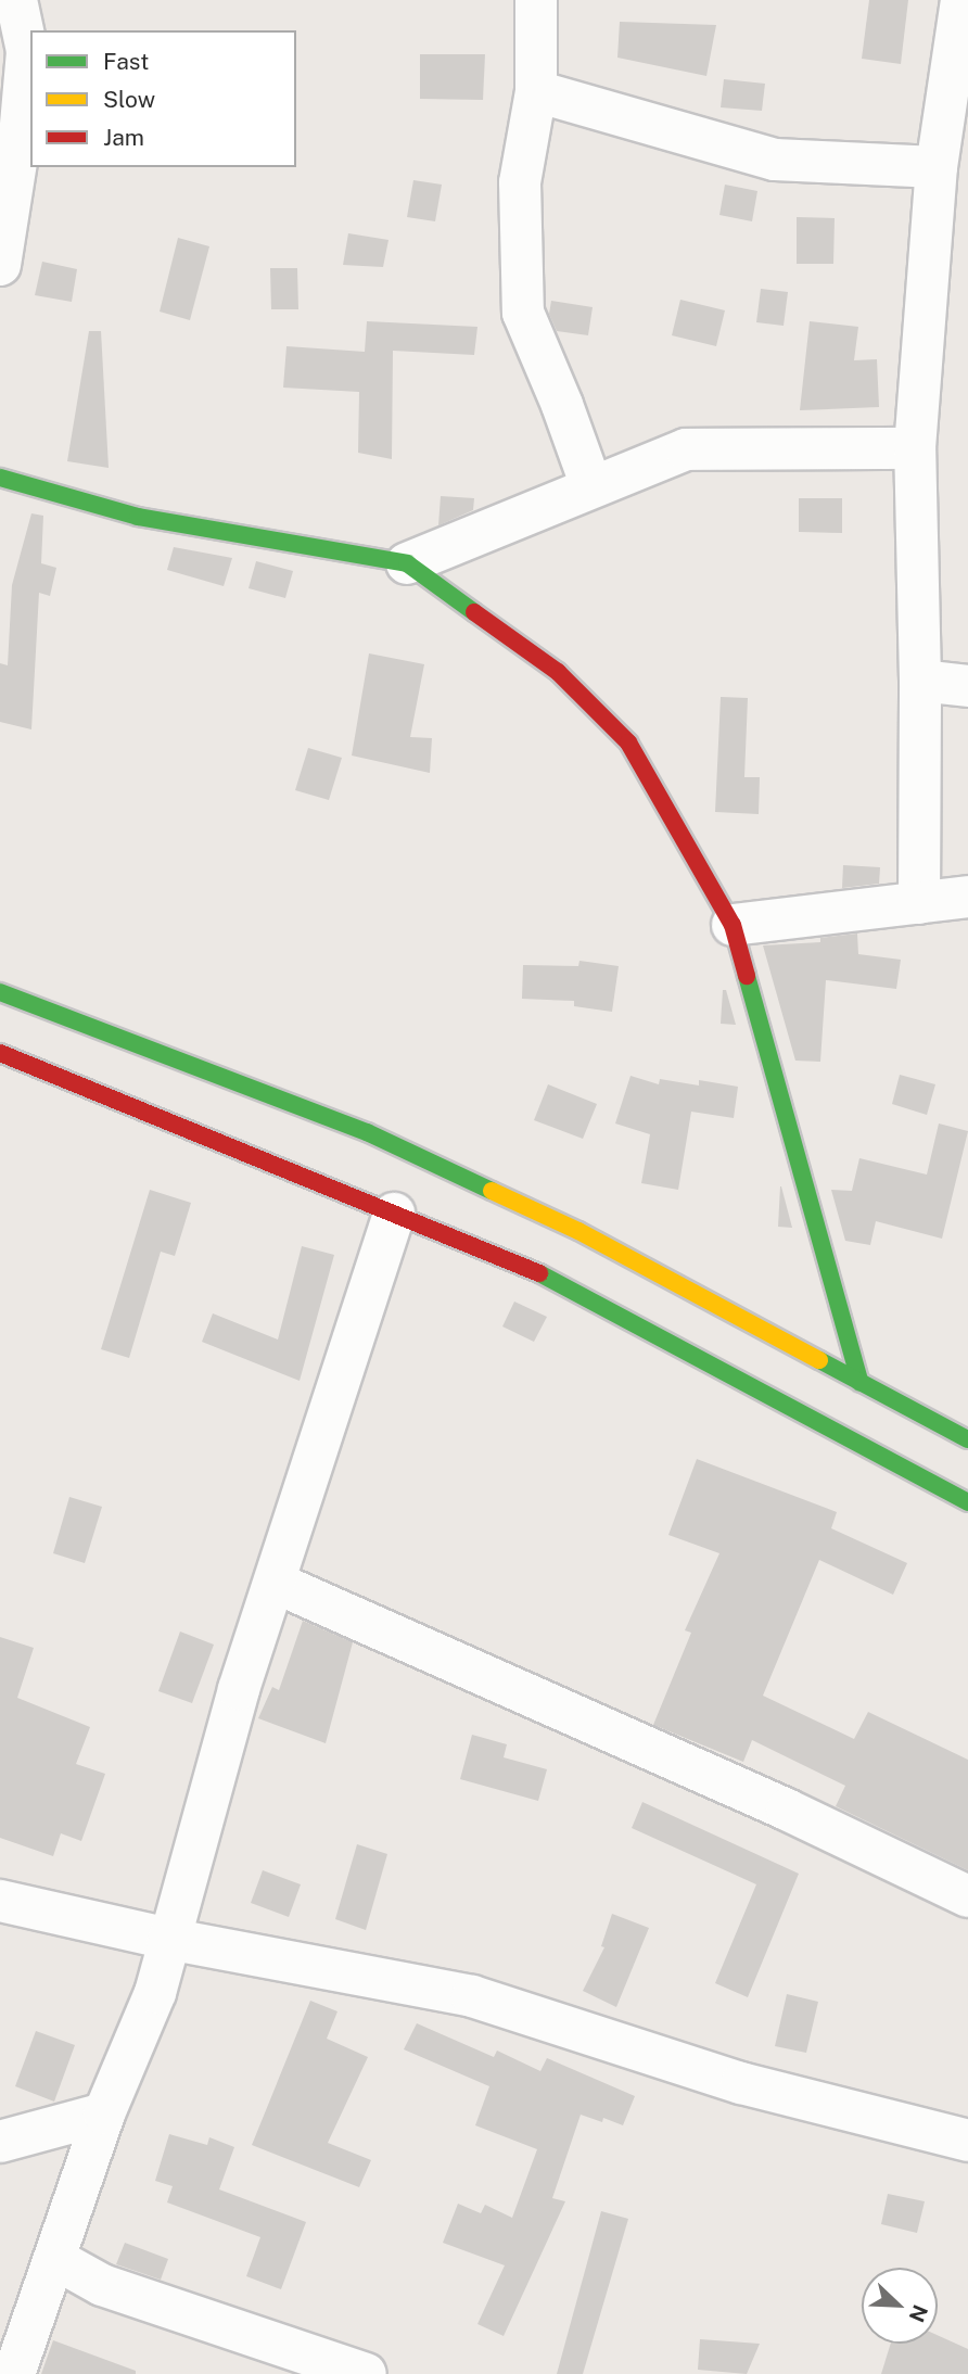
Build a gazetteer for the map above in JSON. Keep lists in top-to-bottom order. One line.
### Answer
{"legend":["Fast","Slow","Jam"],"north":"bottom right"}
